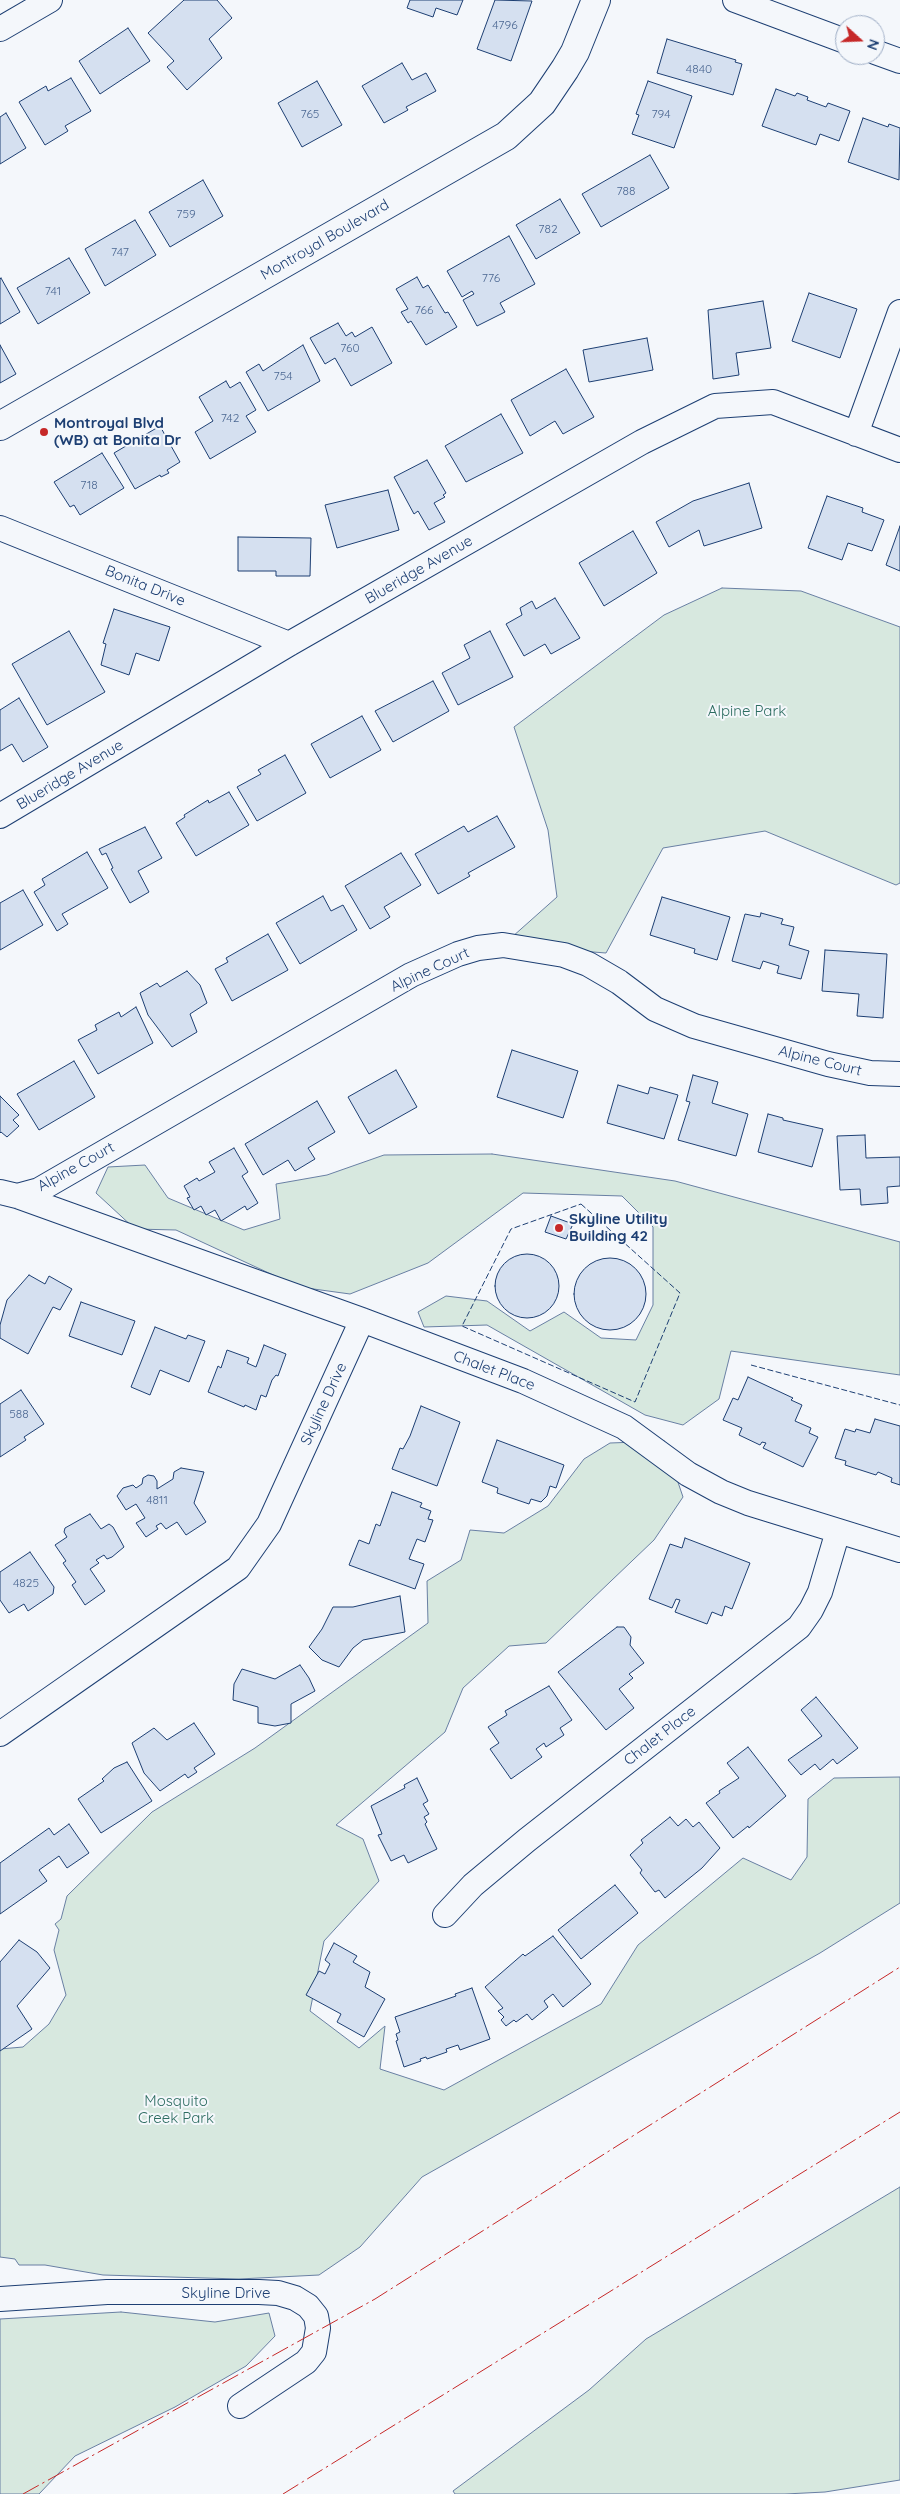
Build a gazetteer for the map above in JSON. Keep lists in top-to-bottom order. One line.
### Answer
{"streets":{"street":["Montroyal Boulevard","Blueridge Avenue","Bonita Drive","Alpine Court","Chalet Place","Skyline Drive"]},"crossings":[["Blueridge Avenue","Bonita Drive"],["Chalet Place","Skyline Drive"]],"parks":["Alpine Park","Mosquito Creek Park"],"places":["Montroyal Blvd (WB) at Bonita Dr","Skyline Utility Building 42"],"house_numbers":["4796","4840","765","794","788","759","782","747","776","741","766","760","754","742","718","588","4811","4825"],"north":"right"}
